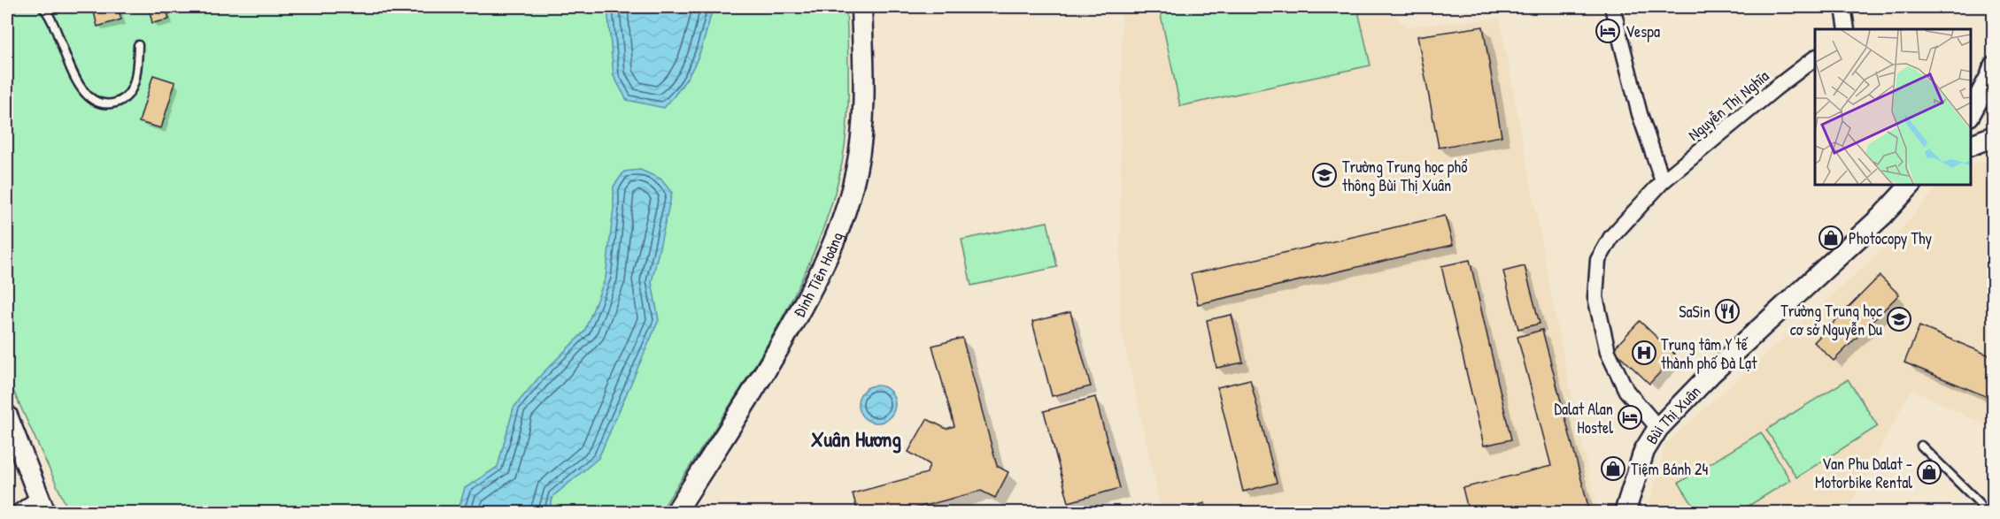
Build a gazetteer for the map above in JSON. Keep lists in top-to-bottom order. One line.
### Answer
{"streets":{"main road":["Đinh Tiên Hoàng","Bùi Thị Xuân"],"street":["Nguyễn Thị Nghĩa"]},"crossings":[["Nguyễn Thị Nghĩa","Bùi Thị Xuân"]],"districts":["Xuân Hương"],"places":{"hotel":["Vespa","Dalat Alan Hostel"],"school or university":["Trường Trung học phổ thông Bùi Thị Xuân","Trường Trung học cơ sở Nguyễn Du"],"shop":["Photocopy Thy","Tiệm Bánh 24","Van Phu Dalat - Motorbike Rental"],"restaurant":["SaSin"],"hospital":["Trung tâm Y tế thành phố Đà Lạt"]}}
